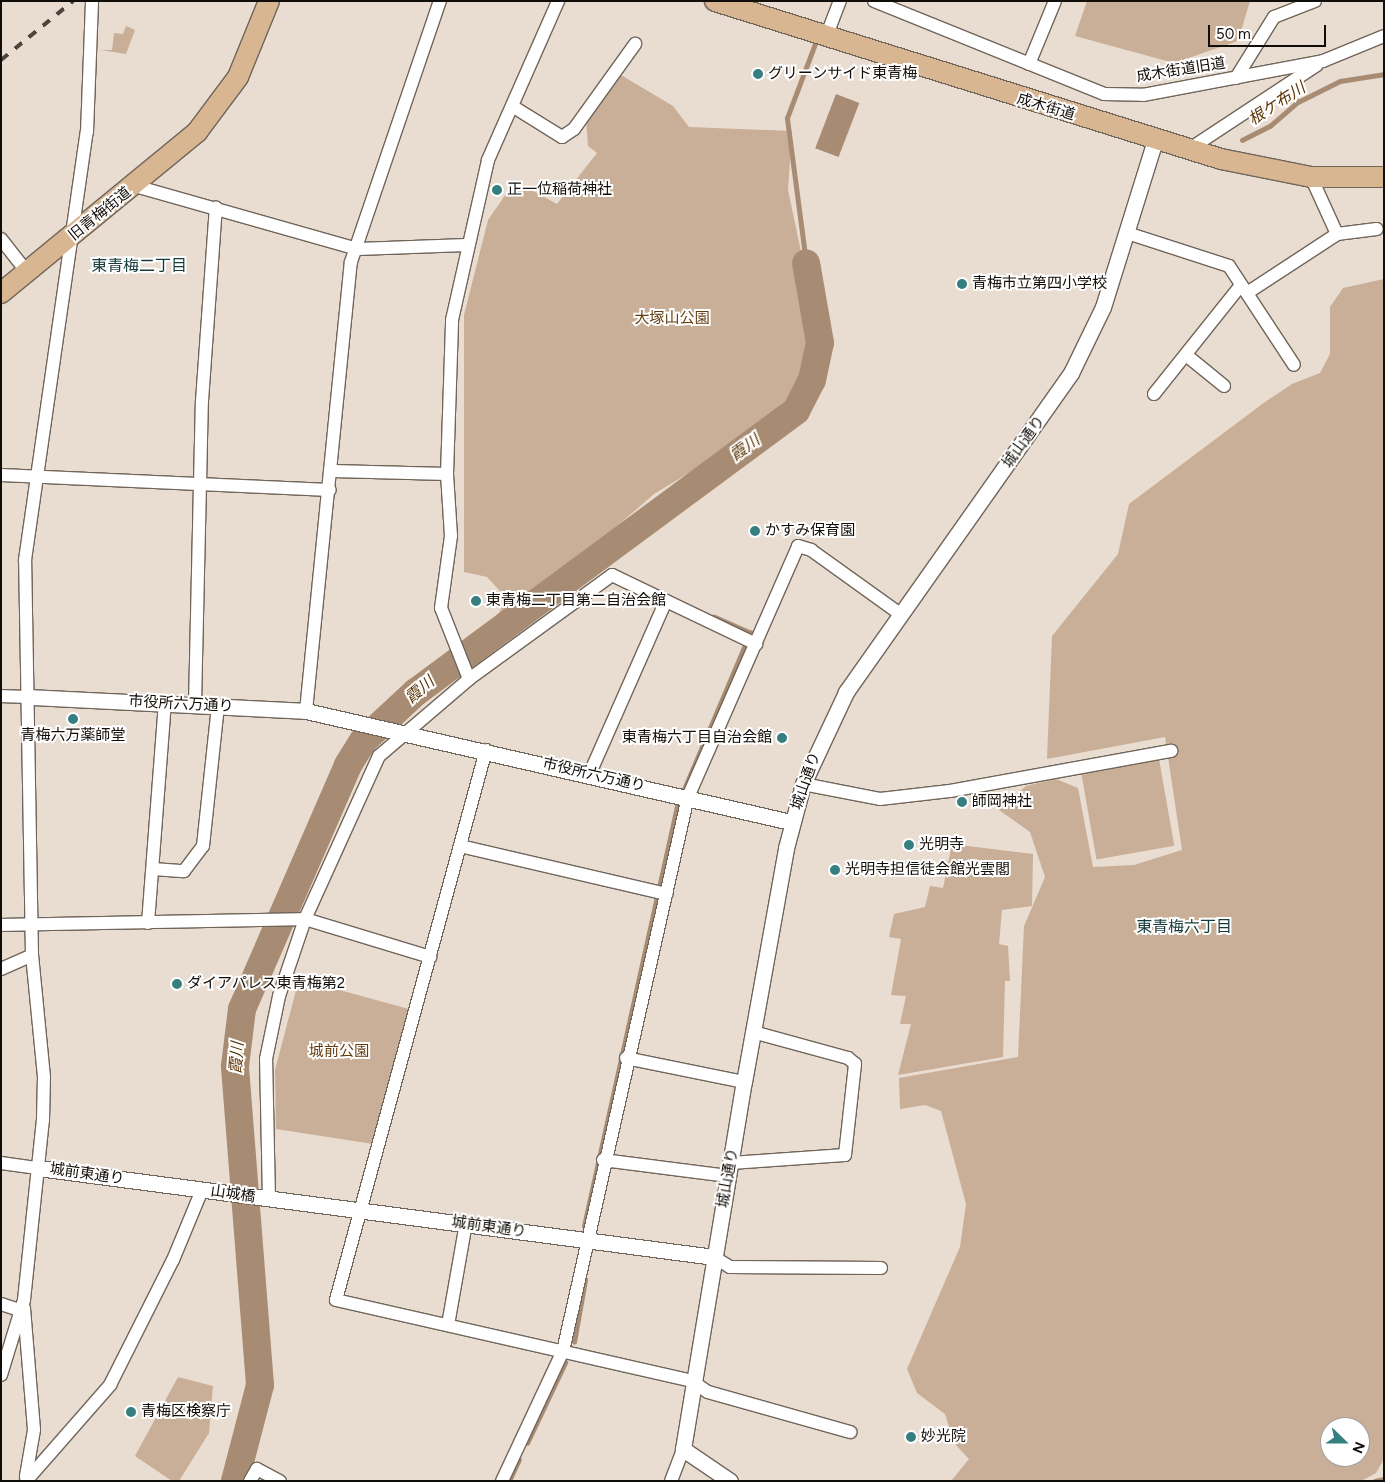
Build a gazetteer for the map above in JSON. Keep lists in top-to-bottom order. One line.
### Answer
{"streets":{"main road":["成木街道","旧青梅街道"],"street":["成木街道旧道","城山通り","市役所六万通り","城前東通り","山城橋"]},"crossings":[["成木街道","城山通り"],["城山通り","市役所六万通り"],["城山通り","城前東通り"],["城前東通り","山城橋"]],"districts":["東青梅二丁目","東青梅六丁目"],"water":["根ケ布川","霞川"],"parks":["大塚山公園","城前公園"],"places":["グリーンサイド東青梅","正一位稲荷神社","青梅市立第四小学校","かすみ保育園","東青梅二丁目第二自治会館","青梅六万薬師堂","東青梅六丁目自治会館","師岡神社","光明寺","光明寺担信徒会館光雲閣","ダイアパレス東青梅第2","青梅区検察庁","妙光院"],"scale_bar":"50 m","north":"right"}
